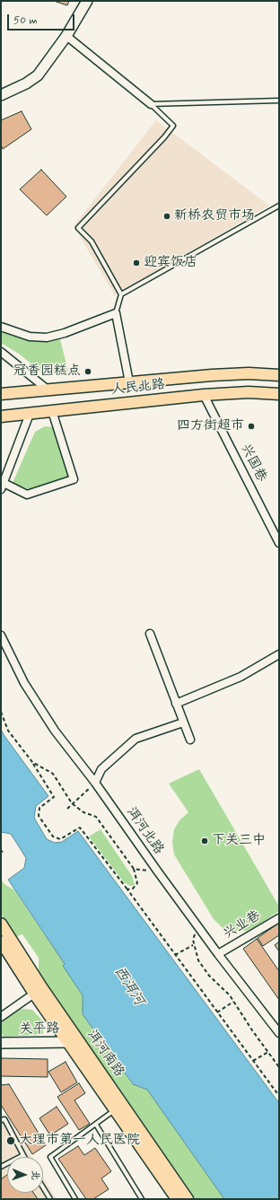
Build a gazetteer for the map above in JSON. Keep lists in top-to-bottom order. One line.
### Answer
{"streets":{"main road":["人民北路","洱河南路"],"street":["兴国巷","洱河北路","兴业巷","关平路"]},"crossings":[["人民北路","兴国巷"],["洱河北路","兴业巷"],["关平路","洱河南路"]],"water":["西洱河"],"places":["新桥农贸市场","迎宾饭店","冠香园糕点","四方街超市","下关三中","大理市第一人民医院"],"scale_bar":"50 m","north":"right"}
